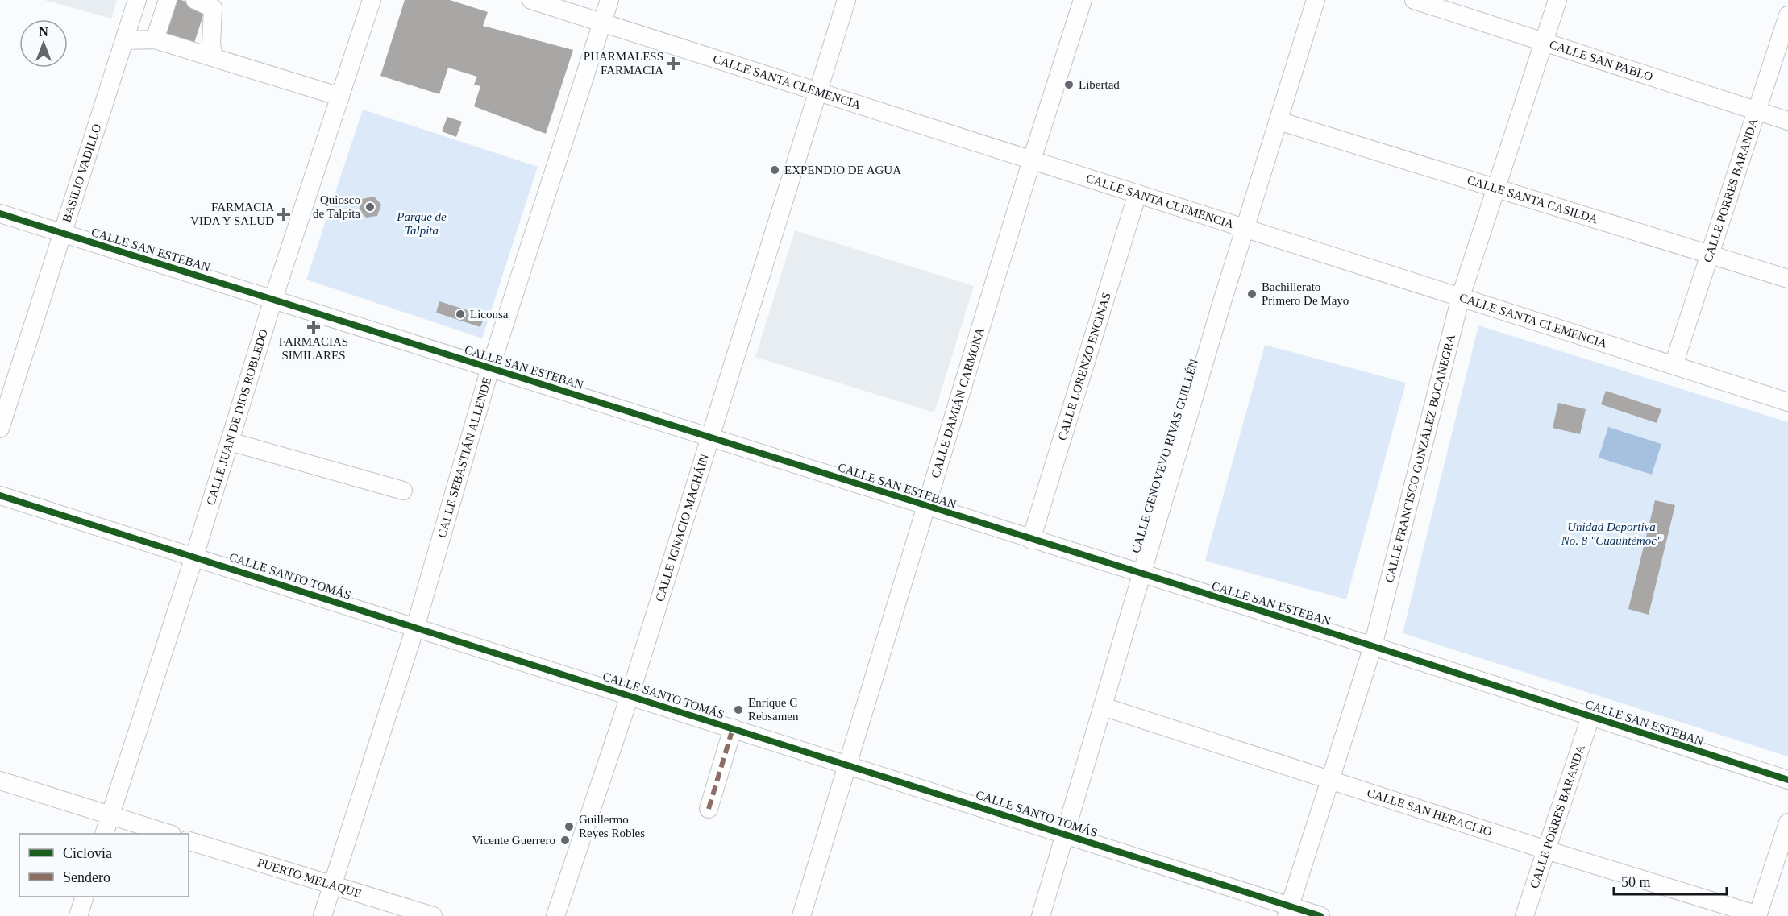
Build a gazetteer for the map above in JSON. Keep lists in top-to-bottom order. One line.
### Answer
{"streets":{"street":["CALLE SAN PABLO","CALLE SANTA CLEMENCIA","BASILIO VADILLO","CALLE PORRES BARANDA","CALLE SANTA CASILDA","CALLE SAN ESTEBAN","CALLE LORENZO ENCINAS","CALLE DAMIÁN CARMONA","CALLE JUAN DE DIOS ROBLEDO","CALLE GENOVEVO RIVAS GUILLÉN","CALLE SEBASTIÁN ALLENDE","CALLE FRANCISCO GONZÁLEZ BOCANEGRA","CALLE IGNACIO MACHÁIN","CALLE SANTO TOMÁS","CALLE SAN HERACLIO","PUERTO MELAQUE"]},"crossings":[["CALLE SAN PABLO","CALLE PORRES BARANDA"],["CALLE SAN PABLO","CALLE FRANCISCO GONZÁLEZ BOCANEGRA"],["CALLE SANTA CLEMENCIA","CALLE PORRES BARANDA"],["CALLE SANTA CLEMENCIA","CALLE LORENZO ENCINAS"],["CALLE SANTA CLEMENCIA","CALLE DAMIÁN CARMONA"],["CALLE SANTA CLEMENCIA","CALLE GENOVEVO RIVAS GUILLÉN"],["CALLE SANTA CLEMENCIA","CALLE SEBASTIÁN ALLENDE"],["CALLE SANTA CLEMENCIA","CALLE FRANCISCO GONZÁLEZ BOCANEGRA"],["CALLE SANTA CLEMENCIA","CALLE IGNACIO MACHÁIN"],["BASILIO VADILLO","CALLE SAN ESTEBAN"],["CALLE PORRES BARANDA","CALLE SANTA CASILDA"],["CALLE PORRES BARANDA","CALLE SAN ESTEBAN"],["CALLE PORRES BARANDA","CALLE SAN HERACLIO"],["CALLE SANTA CASILDA","CALLE GENOVEVO RIVAS GUILLÉN"],["CALLE SANTA CASILDA","CALLE FRANCISCO GONZÁLEZ BOCANEGRA"],["CALLE SAN ESTEBAN","CALLE LORENZO ENCINAS"],["CALLE SAN ESTEBAN","CALLE DAMIÁN CARMONA"],["CALLE SAN ESTEBAN","CALLE JUAN DE DIOS ROBLEDO"],["CALLE SAN ESTEBAN","CALLE GENOVEVO RIVAS GUILLÉN"],["CALLE SAN ESTEBAN","CALLE SEBASTIÁN ALLENDE"],["CALLE SAN ESTEBAN","CALLE FRANCISCO GONZÁLEZ BOCANEGRA"],["CALLE SAN ESTEBAN","CALLE IGNACIO MACHÁIN"],["CALLE DAMIÁN CARMONA","CALLE SANTO TOMÁS"],["CALLE JUAN DE DIOS ROBLEDO","CALLE SANTO TOMÁS"],["CALLE GENOVEVO RIVAS GUILLÉN","CALLE SANTO TOMÁS"],["CALLE GENOVEVO RIVAS GUILLÉN","CALLE SAN HERACLIO"],["CALLE SEBASTIÁN ALLENDE","CALLE SANTO TOMÁS"],["CALLE SEBASTIÁN ALLENDE","PUERTO MELAQUE"],["CALLE FRANCISCO GONZÁLEZ BOCANEGRA","CALLE SANTO TOMÁS"],["CALLE FRANCISCO GONZÁLEZ BOCANEGRA","CALLE SAN HERACLIO"],["CALLE IGNACIO MACHÁIN","CALLE SANTO TOMÁS"]],"parks":["Parque de Talpita","Unidad Deportiva No. 8 \"Cuauhtémoc\""],"places":{"health":["PHARMALESS FARMACIA","FARMACIA VIDA Y SALUD","FARMACIAS SIMILARES"],"other":["Libertad","EXPENDIO DE AGUA","Quiosco de Talpita","Bachillerato Primero De Mayo","Liconsa","Enrique C Rebsamen","Guillermo Reyes Robles","Vicente Guerrero"]},"legend":["Ciclovía","Sendero"],"scale_bar":"50 m","north":"top"}
